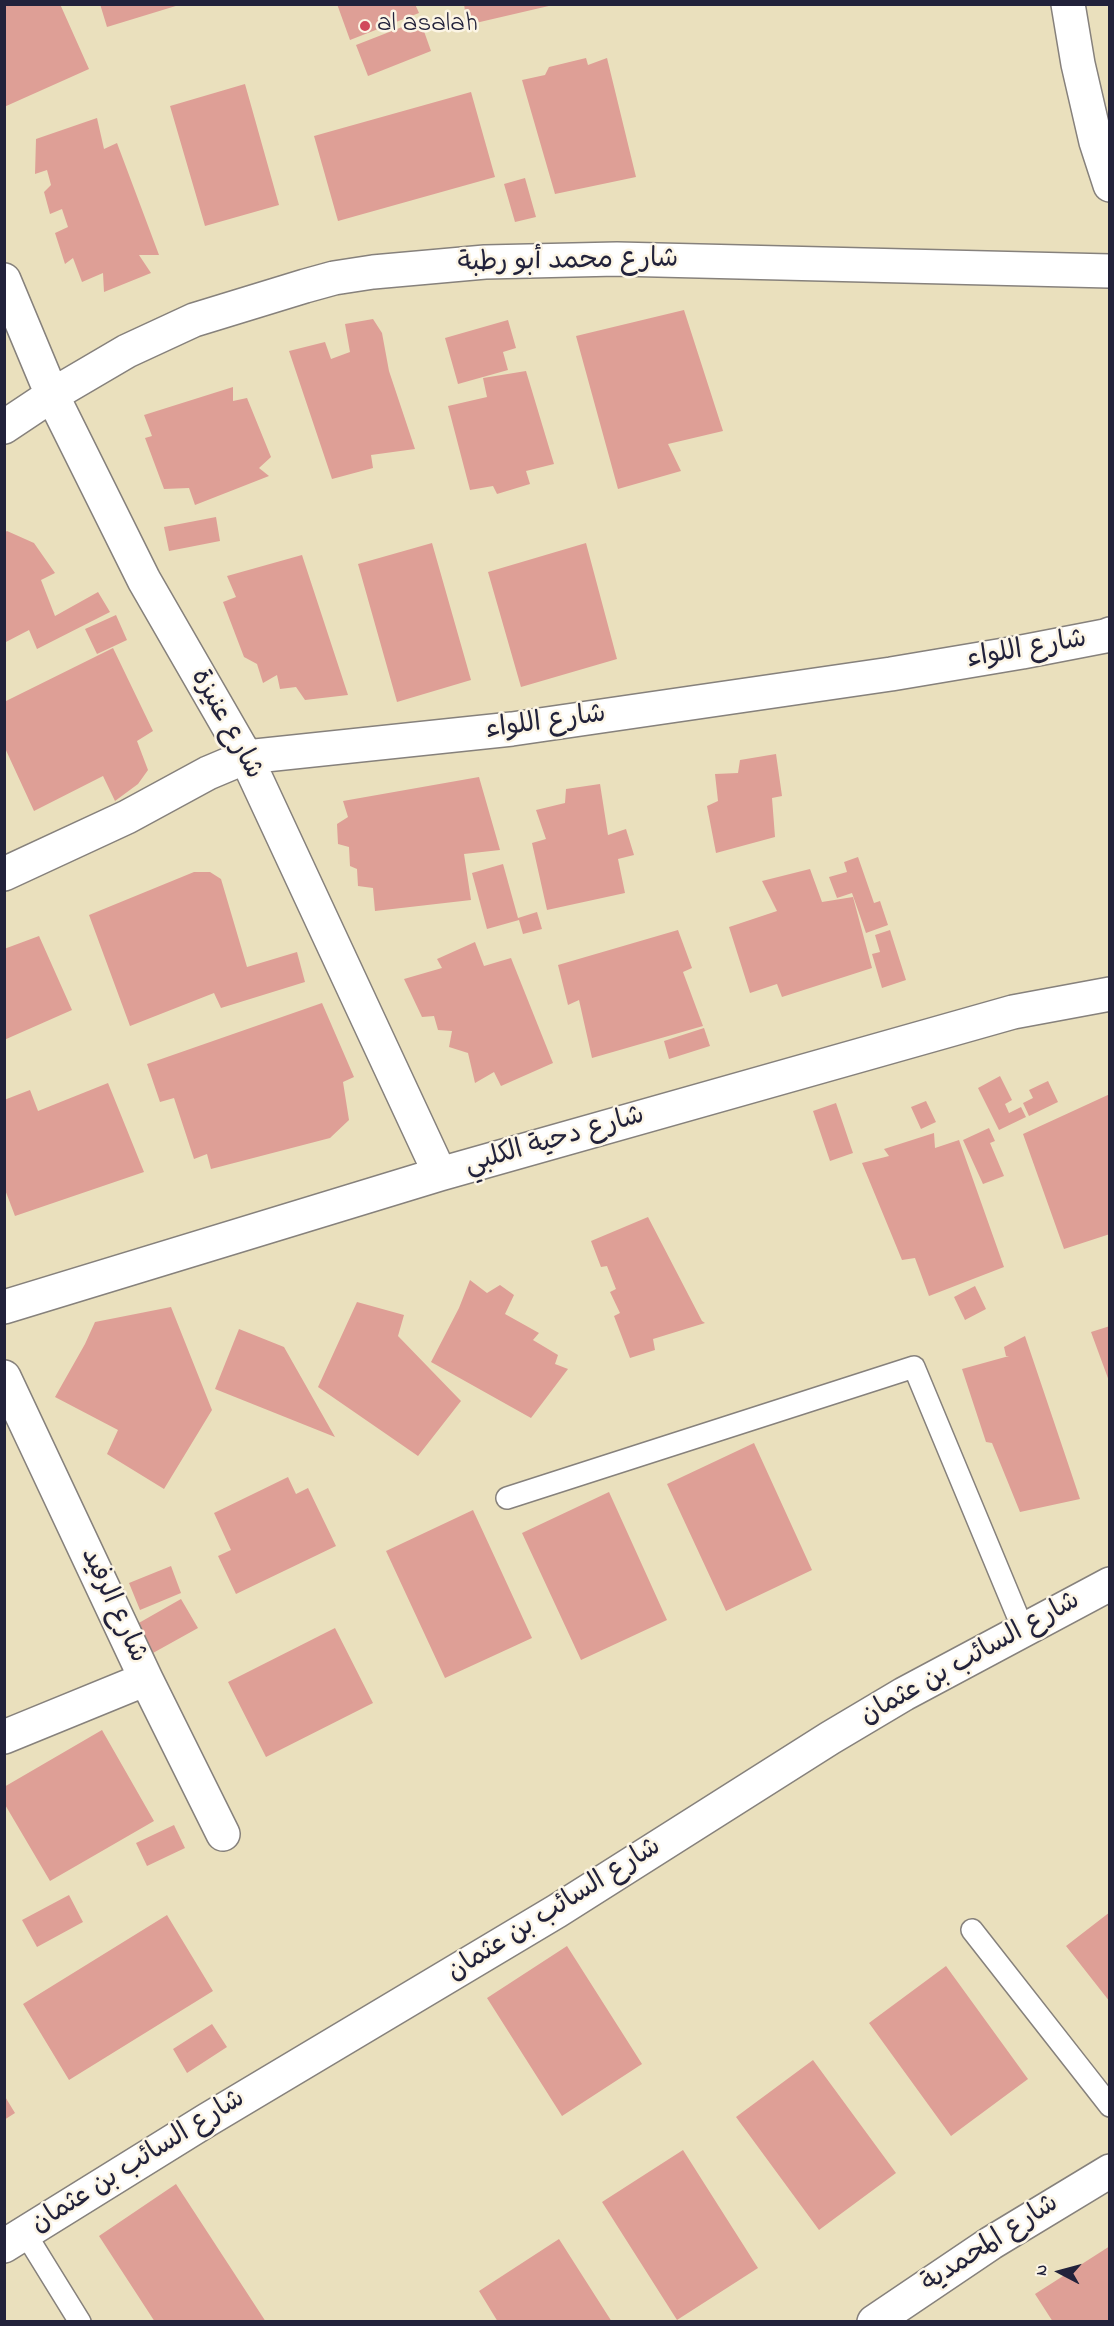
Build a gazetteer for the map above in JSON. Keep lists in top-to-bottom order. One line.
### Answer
{"streets":{"street":["شارع محمد أبو رطبة","شارع اللواء","شارع عنيزة","شارع دحية الكلبي","شارع الرفيد","شارع السائب بن عثمان","شارع المحمدية"]},"crossings":[["شارع محمد أبو رطبة","شارع عنيزة"],["شارع اللواء","شارع عنيزة"],["شارع عنيزة","شارع دحية الكلبي"]],"places":["al asalah"],"north":"left"}
